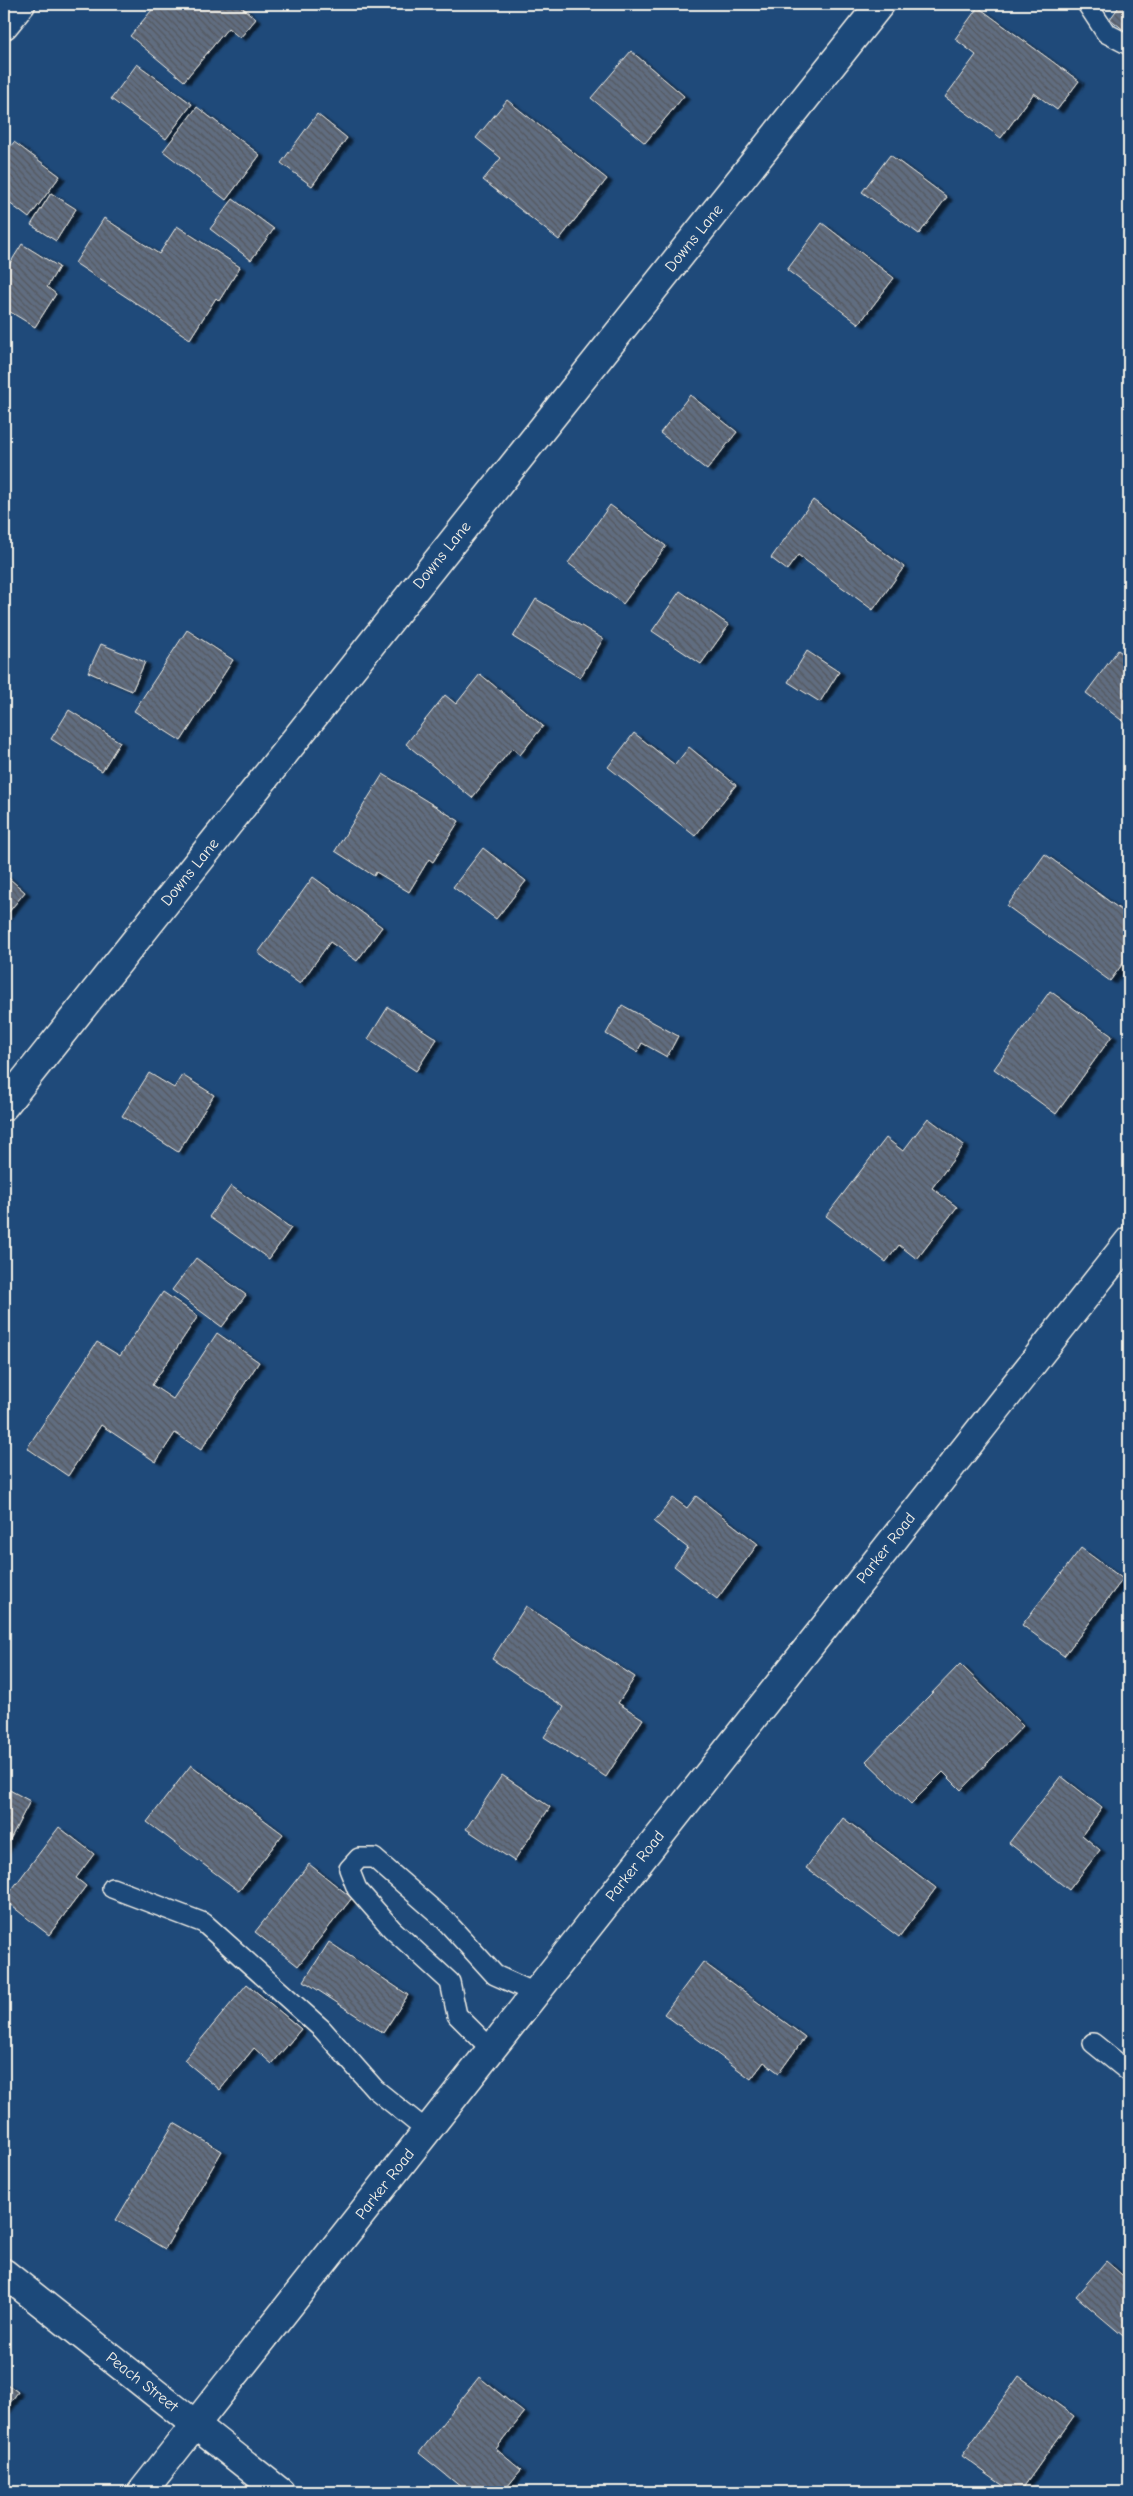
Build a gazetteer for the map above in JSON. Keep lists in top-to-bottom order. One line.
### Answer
{"streets":{"street":["Downs Lane","Parker Road","Peach Street"]},"crossings":[["Parker Road","Peach Street"]]}
